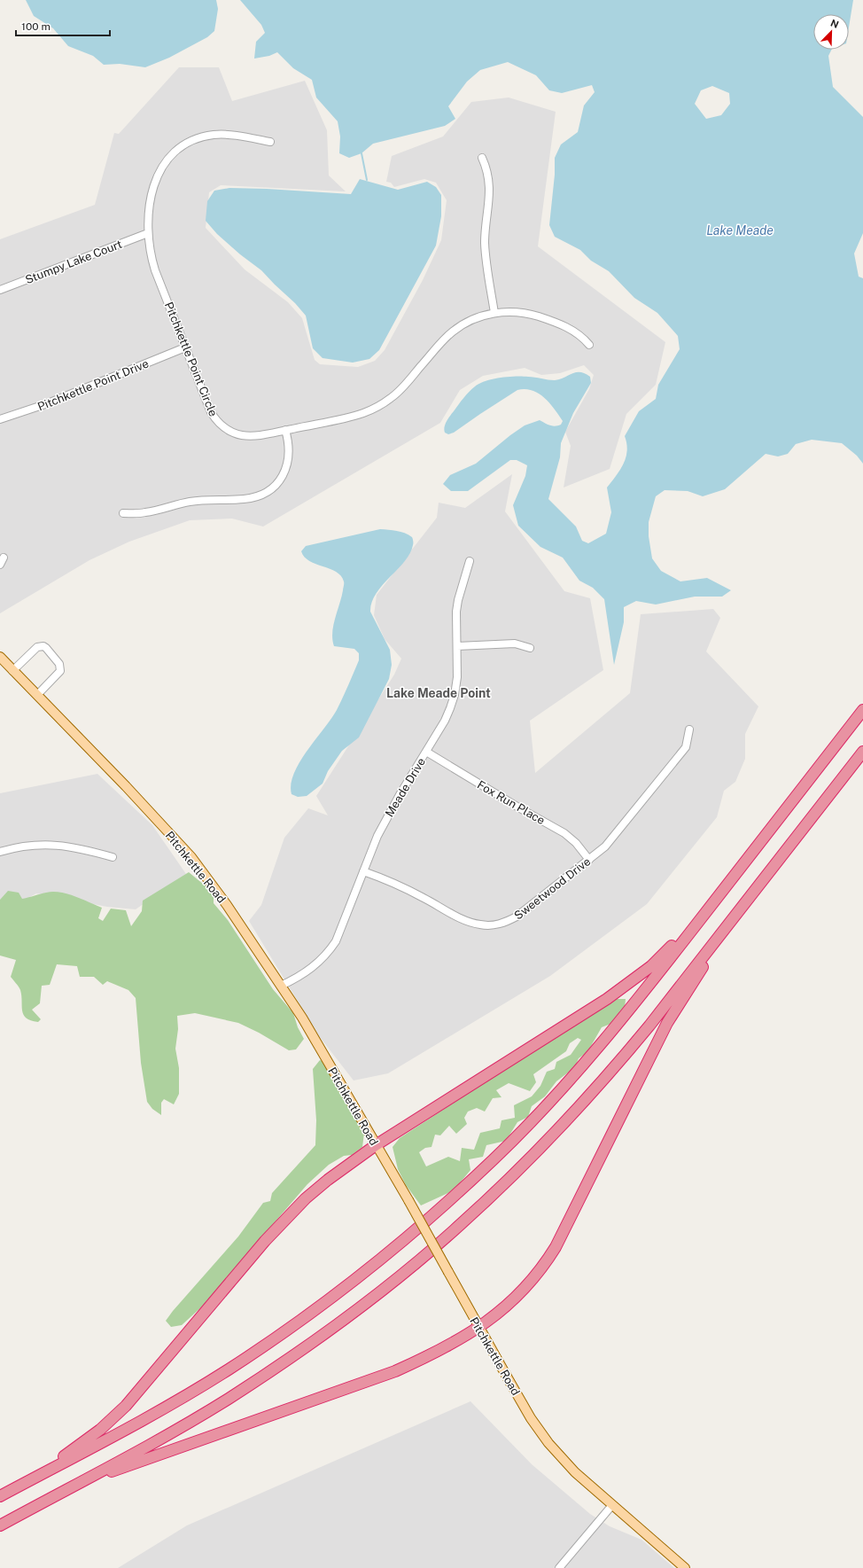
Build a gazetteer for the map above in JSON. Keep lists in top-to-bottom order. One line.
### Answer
{"streets":{"main road":["Pitchkettle Road"],"street":["Stumpy Lake Court","Pitchkettle Point Circle","Pitchkettle Point Drive","Meade Drive","Fox Run Place","Sweetwood Drive"]},"crossings":[["Stumpy Lake Court","Pitchkettle Point Circle"],["Pitchkettle Point Circle","Pitchkettle Point Drive"],["Meade Drive","Fox Run Place"],["Meade Drive","Pitchkettle Road"],["Meade Drive","Sweetwood Drive"],["Fox Run Place","Sweetwood Drive"]],"districts":["Lake Meade Point"],"water":["Lake Meade"],"scale_bar":"100 m","north":"top right"}
